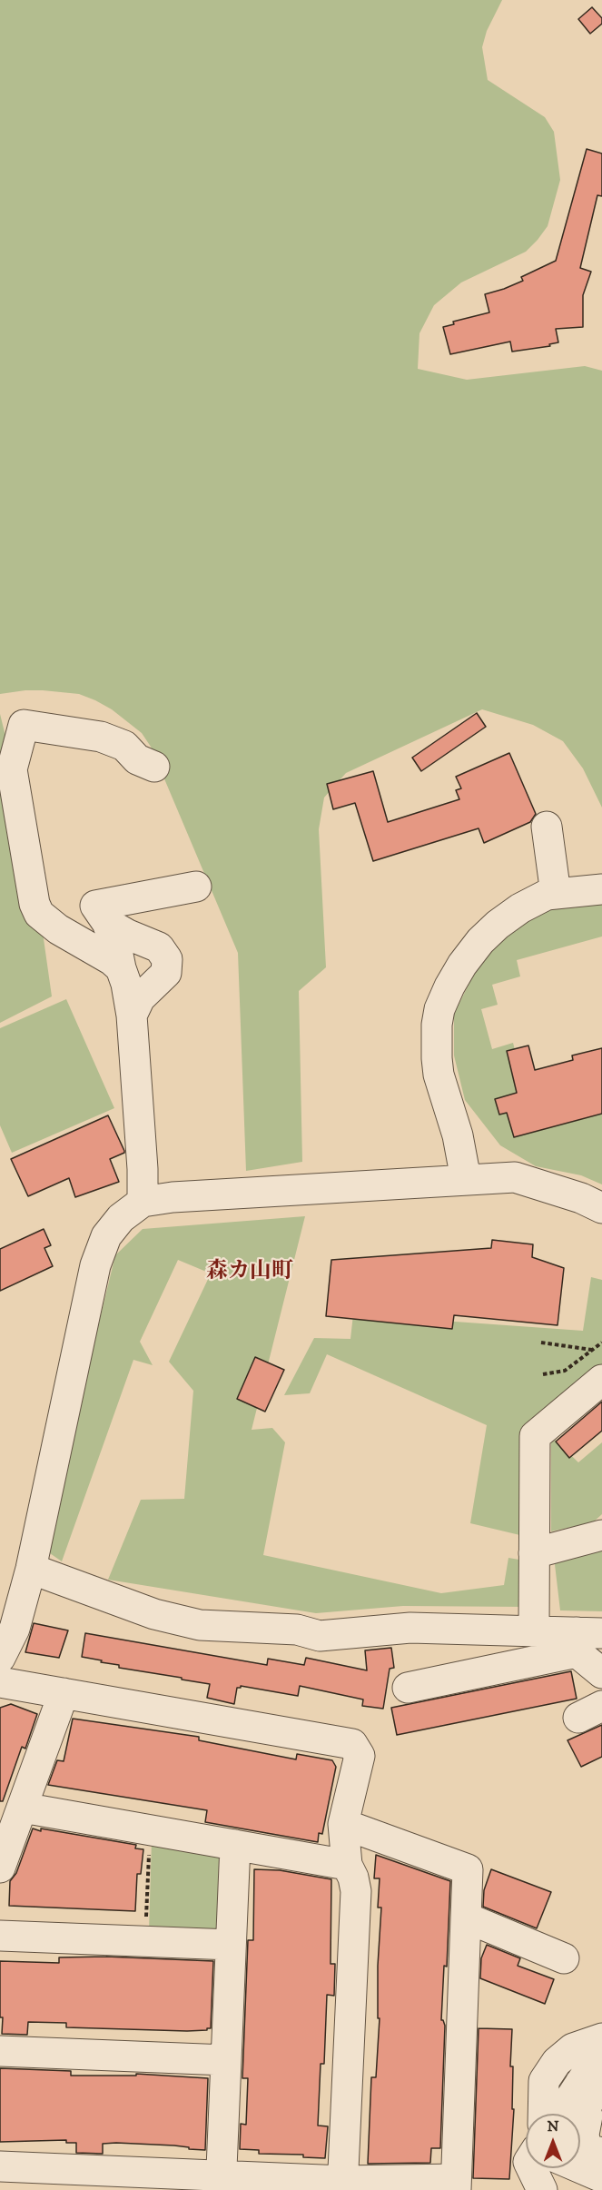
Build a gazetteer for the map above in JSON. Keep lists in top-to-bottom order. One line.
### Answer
{"districts":["森カ山町"],"north":"top"}
